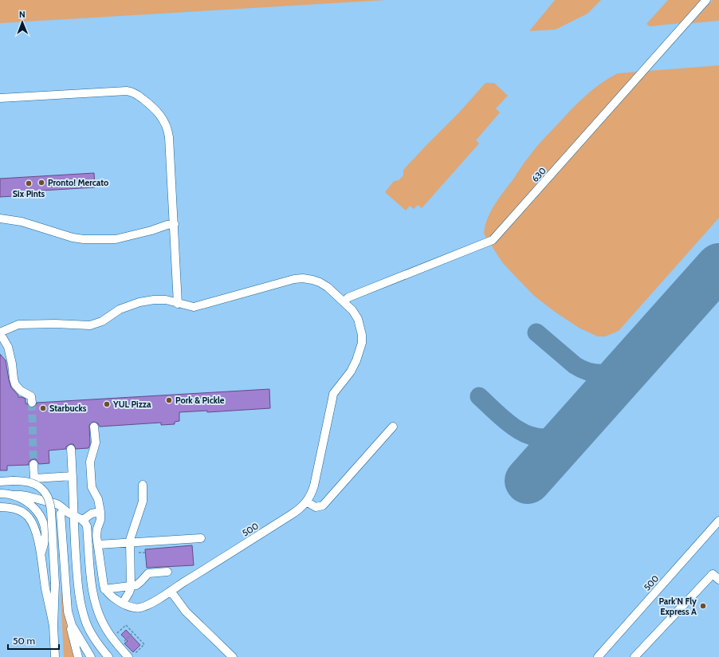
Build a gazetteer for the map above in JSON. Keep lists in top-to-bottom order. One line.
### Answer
{"streets":{"street":["630","500"]},"crossings":[["630","500"]],"places":["Pronto! Mercato","Six Pints","Pork & Pickle","YUL Pizza","Starbucks","Park'N Fly Express A"],"scale_bar":"50 m","north":"top"}
